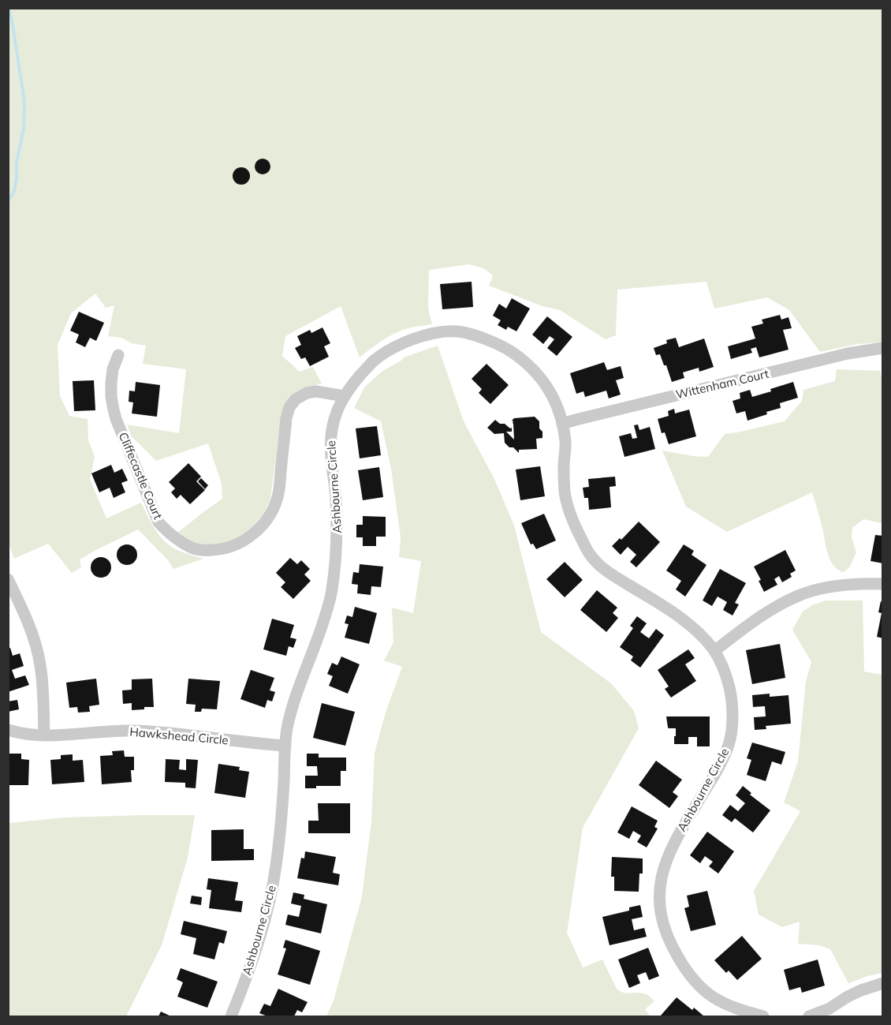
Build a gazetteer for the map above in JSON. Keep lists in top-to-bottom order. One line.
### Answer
{"streets":{"street":["Wittenham Court","Cliffecastle Court","Ashbourne Circle","Hawkshead Circle"]},"crossings":[["Wittenham Court","Ashbourne Circle"],["Cliffecastle Court","Ashbourne Circle"],["Ashbourne Circle","Hawkshead Circle"]]}
